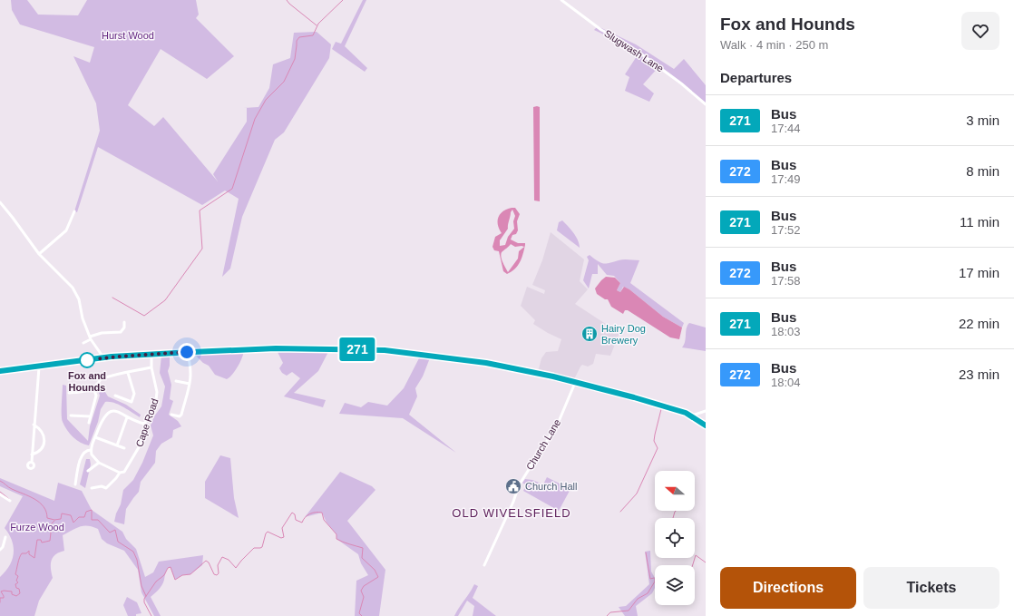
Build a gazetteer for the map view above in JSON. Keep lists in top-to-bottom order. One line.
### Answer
{"streets":{"street":["Slugwash Lane","Cape Road","Church Lane"]},"districts":["OLD WIVELSFIELD"],"parks":["Hurst Wood","Furze Wood"],"places":{"building":["Hairy Dog Brewery"],"other":["Fox and Hounds"],"public building":["Church Hall"]},"lines":["bus line 271"],"north":"left","page":{"on_map":"271","heading":[["Fox and Hounds","Walk · 4 min · 250 m"],"Departures"],"list":[{"mark":"271","name":"Bus","note":"17:44","value":"3 min"},{"mark":"272","name":"Bus","note":"17:49","value":"8 min"},{"mark":"271","name":"Bus","note":"17:52","value":"11 min"},{"mark":"272","name":"Bus","note":"17:58","value":"17 min"},{"mark":"271","name":"Bus","note":"18:03","value":"22 min"},{"mark":"272","name":"Bus","note":"18:04","value":"23 min"}],"buttons":["Directions","Tickets"]}}
